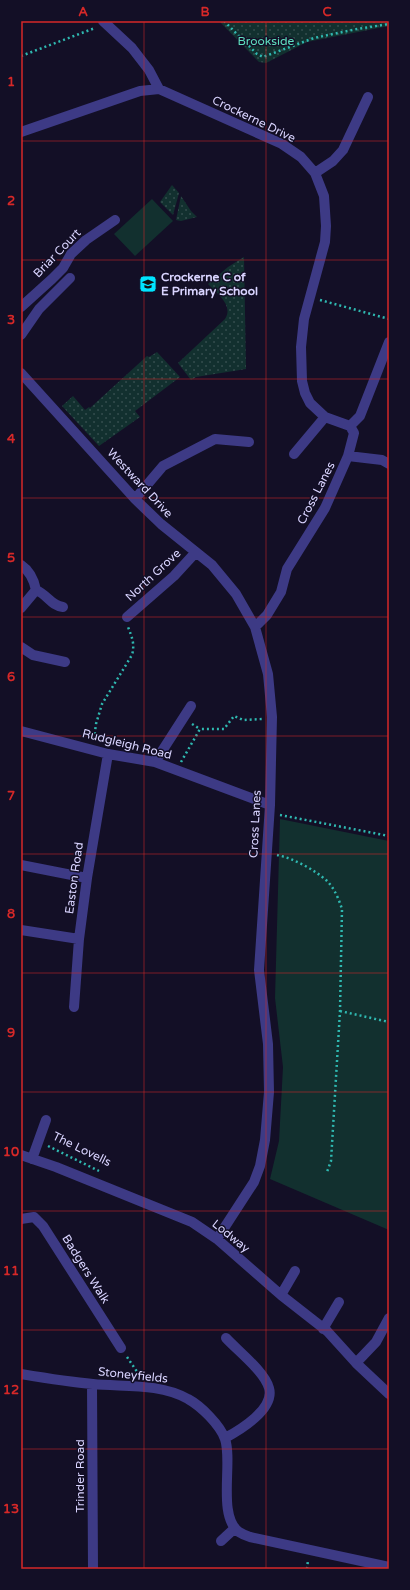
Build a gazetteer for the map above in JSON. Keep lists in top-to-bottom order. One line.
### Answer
{"streets":{"street":["Crockerne Drive","Briar Court","Westward Drive","Cross Lanes","North Grove","Rudgleigh Road","Easton Road","The Lovells","Lodway","Badgers Walk","Stoneyfields","Trinder Road"]},"crossings":[["Crockerne Drive","Cross Lanes"],["Westward Drive","Cross Lanes"],["Westward Drive","North Grove"],["Cross Lanes","Rudgleigh Road"],["Cross Lanes","Lodway"],["Rudgleigh Road","Easton Road"],["The Lovells","Lodway"],["Stoneyfields","Trinder Road"]],"parks":["Brookside"],"places":{"school or university":["Crockerne C of E Primary School"]},"grid":{"columns":["A","B","C"],"rows":["1","2","3","4","5","6","7","8","9","10","11","12","13"]}}
